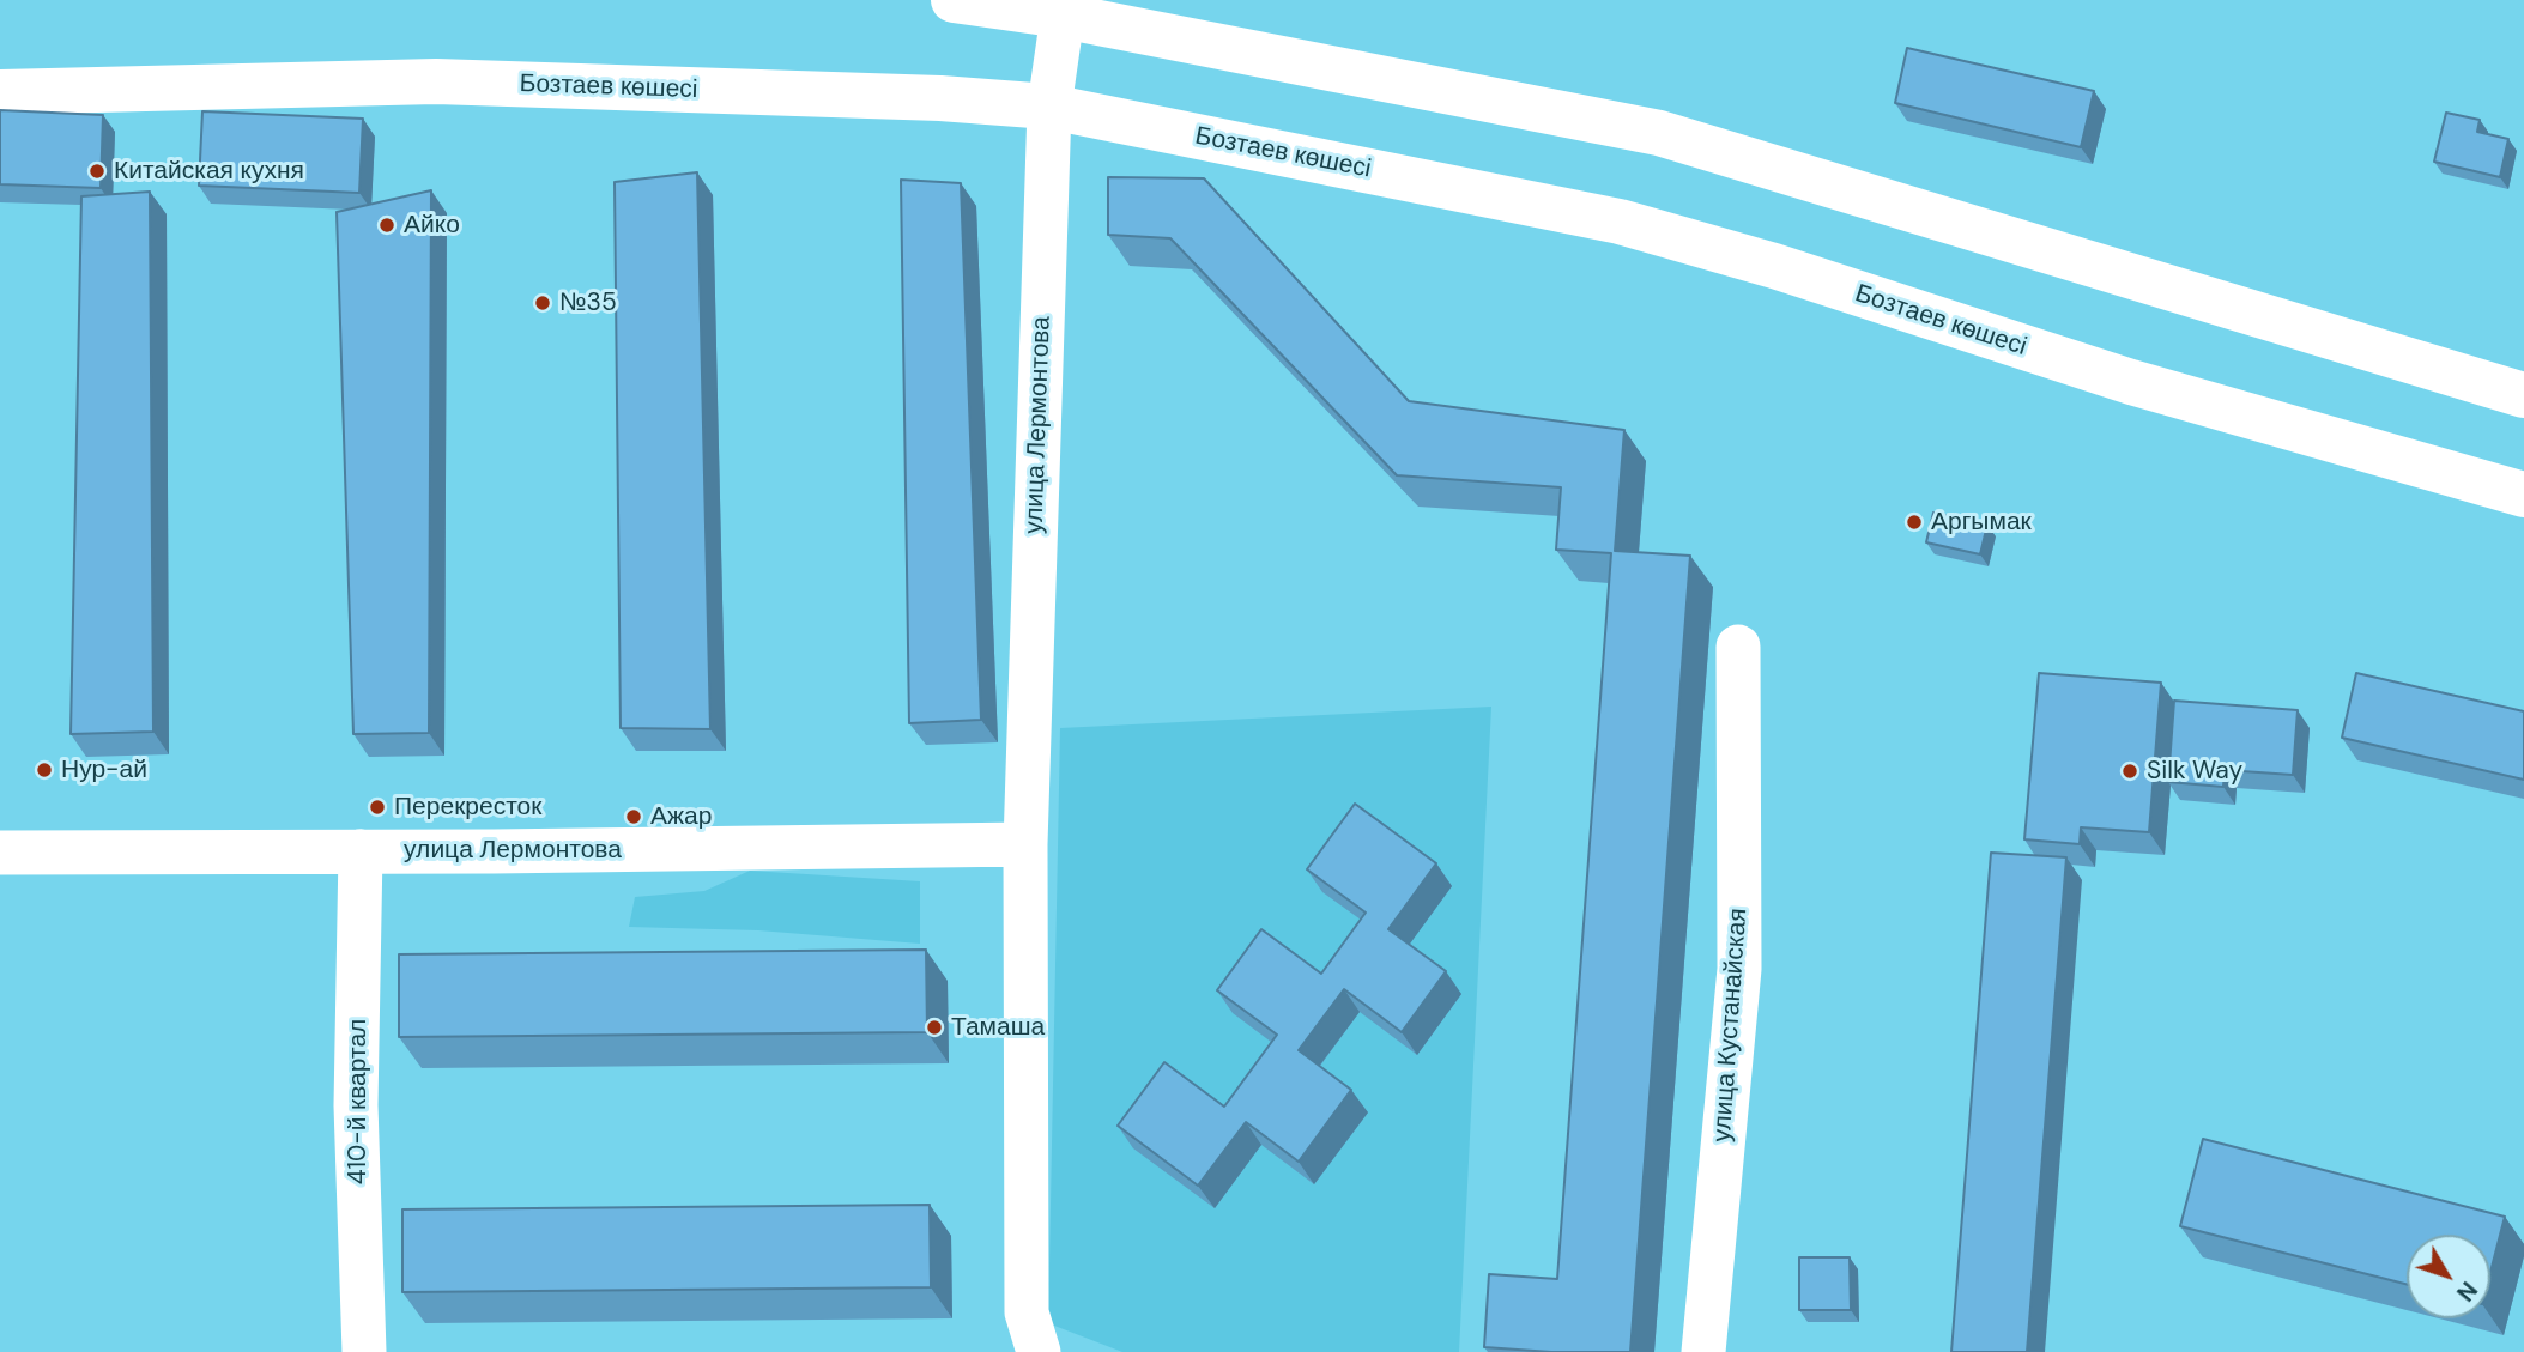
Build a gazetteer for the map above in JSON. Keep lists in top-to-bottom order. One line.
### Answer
{"streets":{"highway":["Бозтаев көшесі"],"street":["улица Лермонтова","улица Кустанайская","410-й квартал"]},"crossings":[["Бозтаев көшесі","улица Лермонтова"],["улица Лермонтова","410-й квартал"]],"places":["Китайская кухня","Айко","№35","Аргымак","Нур-ай","Silk Way","Перекресток","Ажар","Тамаша"],"north":"bottom right"}
